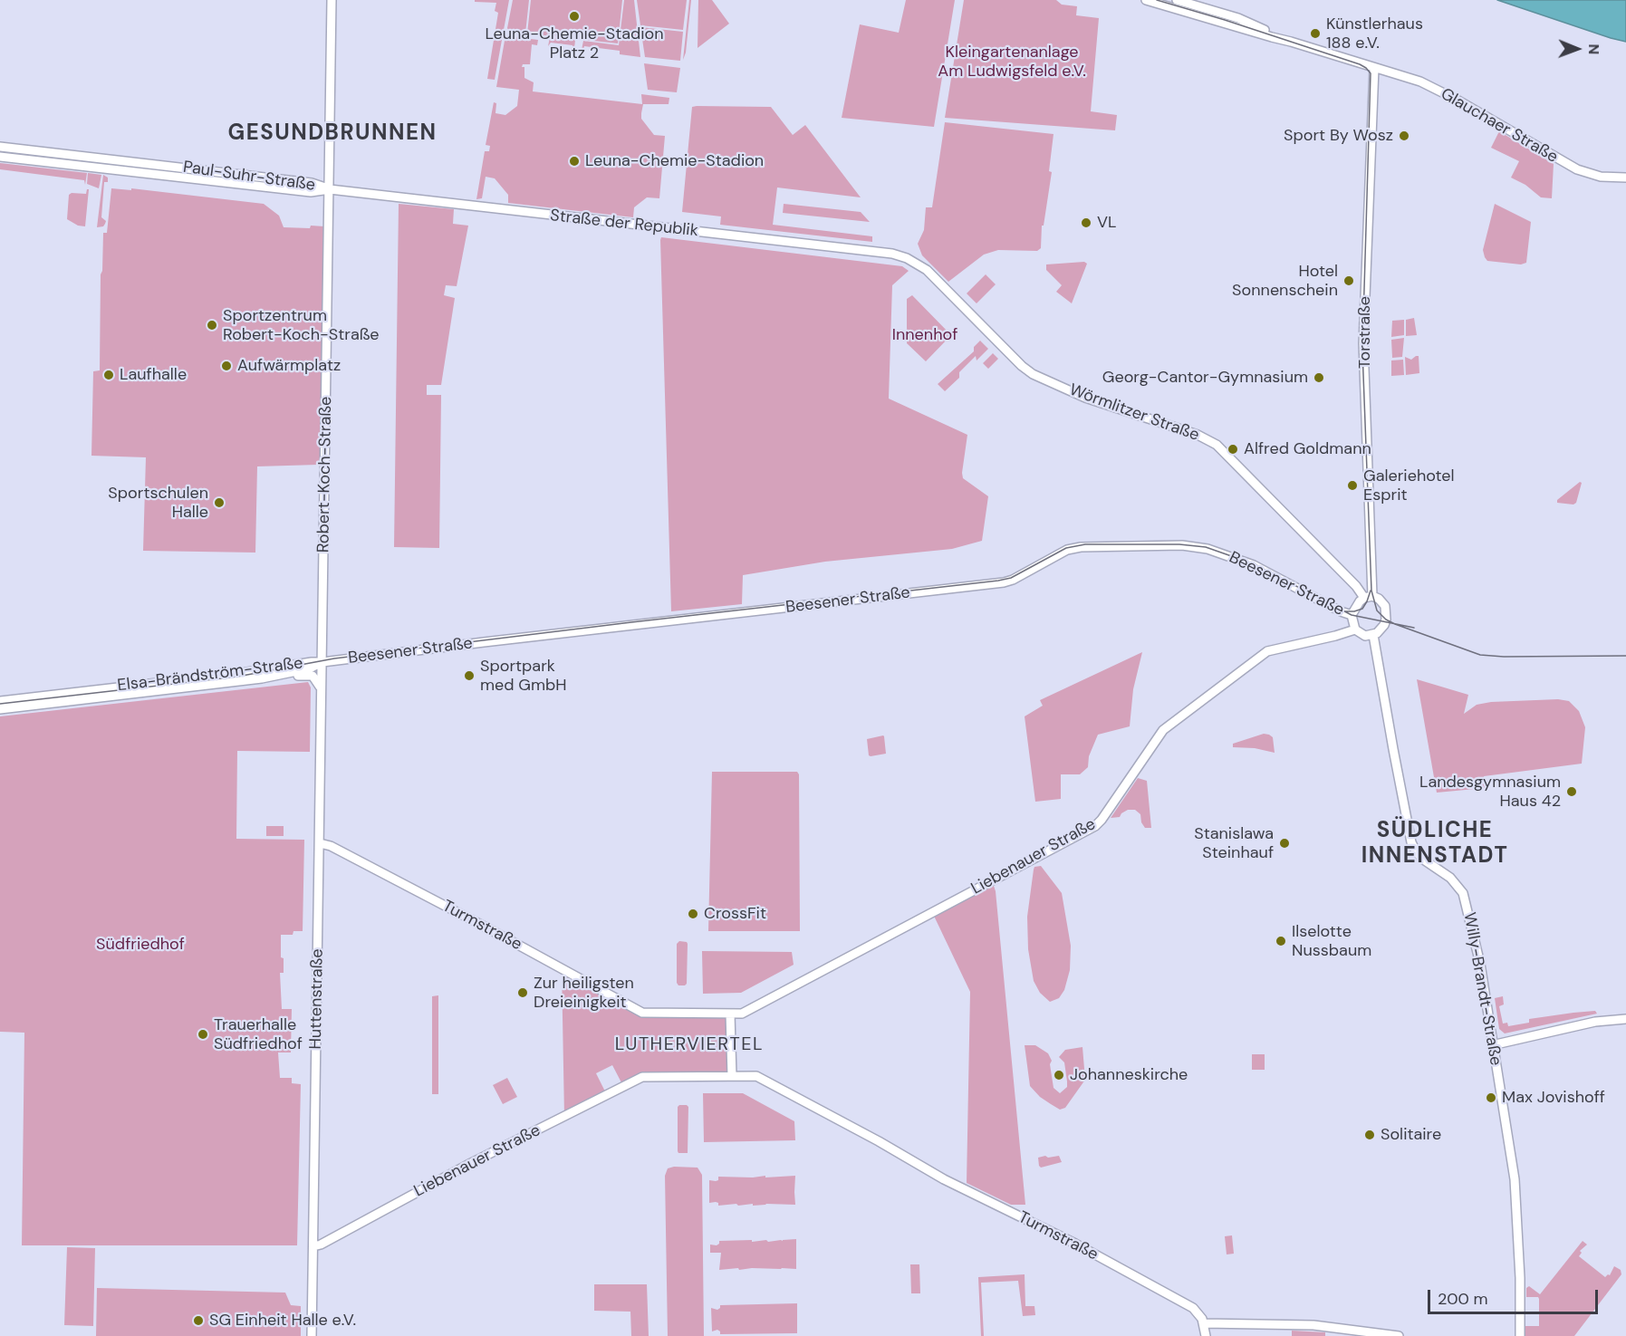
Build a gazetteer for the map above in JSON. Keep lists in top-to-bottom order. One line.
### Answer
{"streets":{"street":["Glauchaer Straße","Paul-Suhr-Straße","Straße der Republik","Torstraße","Wörmlitzer Straße","Robert-Koch-Straße","Beesener Straße","Elsa-Brändström-Straße","Liebenauer Straße","Turmstraße","Willy-Brandt-Straße","Huttenstraße"]},"crossings":[["Glauchaer Straße","Torstraße"],["Paul-Suhr-Straße","Straße der Republik"],["Paul-Suhr-Straße","Robert-Koch-Straße"],["Straße der Republik","Wörmlitzer Straße"],["Straße der Republik","Robert-Koch-Straße"],["Torstraße","Wörmlitzer Straße"],["Torstraße","Beesener Straße"],["Torstraße","Liebenauer Straße"],["Torstraße","Willy-Brandt-Straße"],["Wörmlitzer Straße","Beesener Straße"],["Wörmlitzer Straße","Liebenauer Straße"],["Wörmlitzer Straße","Willy-Brandt-Straße"],["Robert-Koch-Straße","Beesener Straße"],["Robert-Koch-Straße","Elsa-Brändström-Straße"],["Robert-Koch-Straße","Huttenstraße"],["Beesener Straße","Elsa-Brändström-Straße"],["Beesener Straße","Liebenauer Straße"],["Beesener Straße","Willy-Brandt-Straße"],["Beesener Straße","Huttenstraße"],["Elsa-Brändström-Straße","Huttenstraße"],["Liebenauer Straße","Turmstraße"],["Liebenauer Straße","Willy-Brandt-Straße"],["Liebenauer Straße","Huttenstraße"],["Turmstraße","Huttenstraße"]],"districts":["GESUNDBRUNNEN","SÜDLICHE INNENSTADT","LUTHERVIERTEL"],"parks":["Kleingartenanlage Am Ludwigsfeld e.V.","Innenhof","Südfriedhof"],"places":["Leuna-Chemie-Stadion Platz 2","Künstlerhaus 188 e.V.","Sport By Wosz","Leuna-Chemie-Stadion","VL","Hotel Sonnenschein","Sportzentrum Robert-Koch-Straße","Aufwärmplatz","Laufhalle","Georg-Cantor-Gymnasium","Alfred Goldmann","Galeriehotel Esprit","Sportschulen Halle","Sportpark med GmbH","Landesgymnasium Haus 42","Stanislawa Steinhauf","CrossFit","Ilselotte Nussbaum","Zur heiligsten Dreieinigkeit","Trauerhalle Südfriedhof","Johanneskirche","Max Jovishoff","Solitaire","SG Einheit Halle e.V."],"scale_bar":"200 m","north":"right"}
